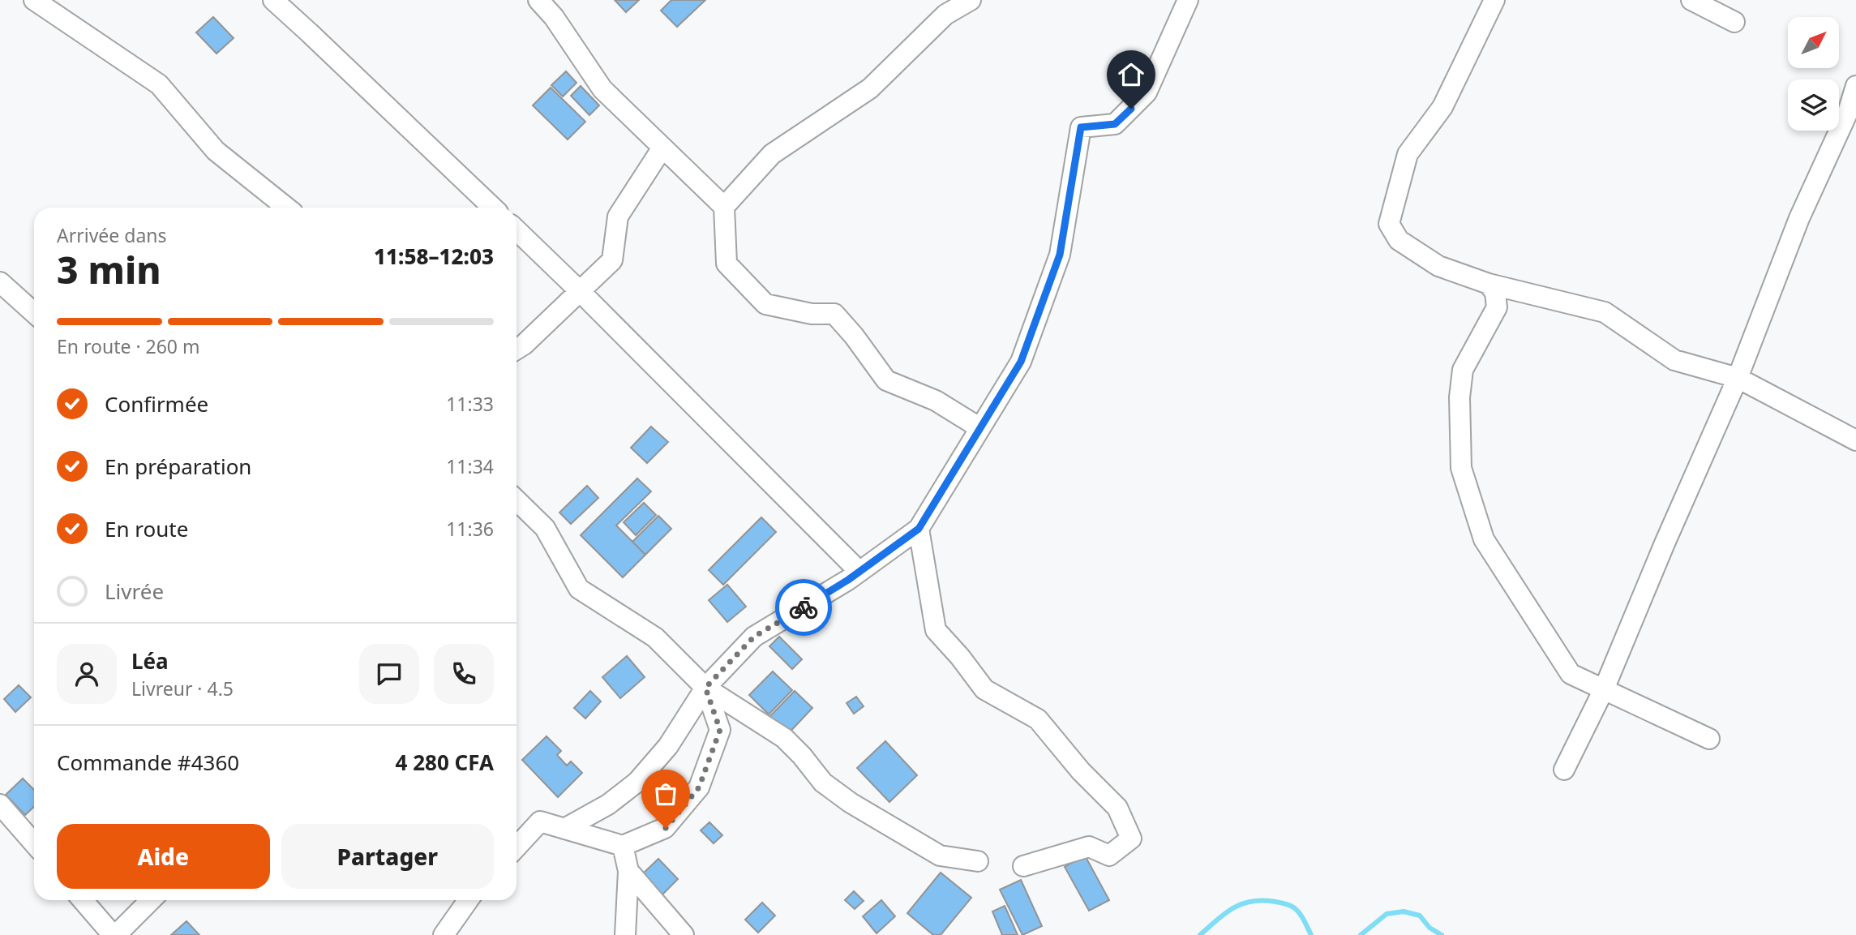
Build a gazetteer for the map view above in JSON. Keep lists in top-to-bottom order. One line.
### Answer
{"north":"top right","page":{"heading":["3 min","Arrivée dans","11:58–12:03"],"panel":["Léa","Livreur · 4.5","Commande #4360","4 280 CFA"],"bar":"En route · 260 m","list":[["Confirmée","11:33"],["En préparation","11:34"],["En route","11:36"],"Livrée"],"buttons":["Aide","Partager"]}}
